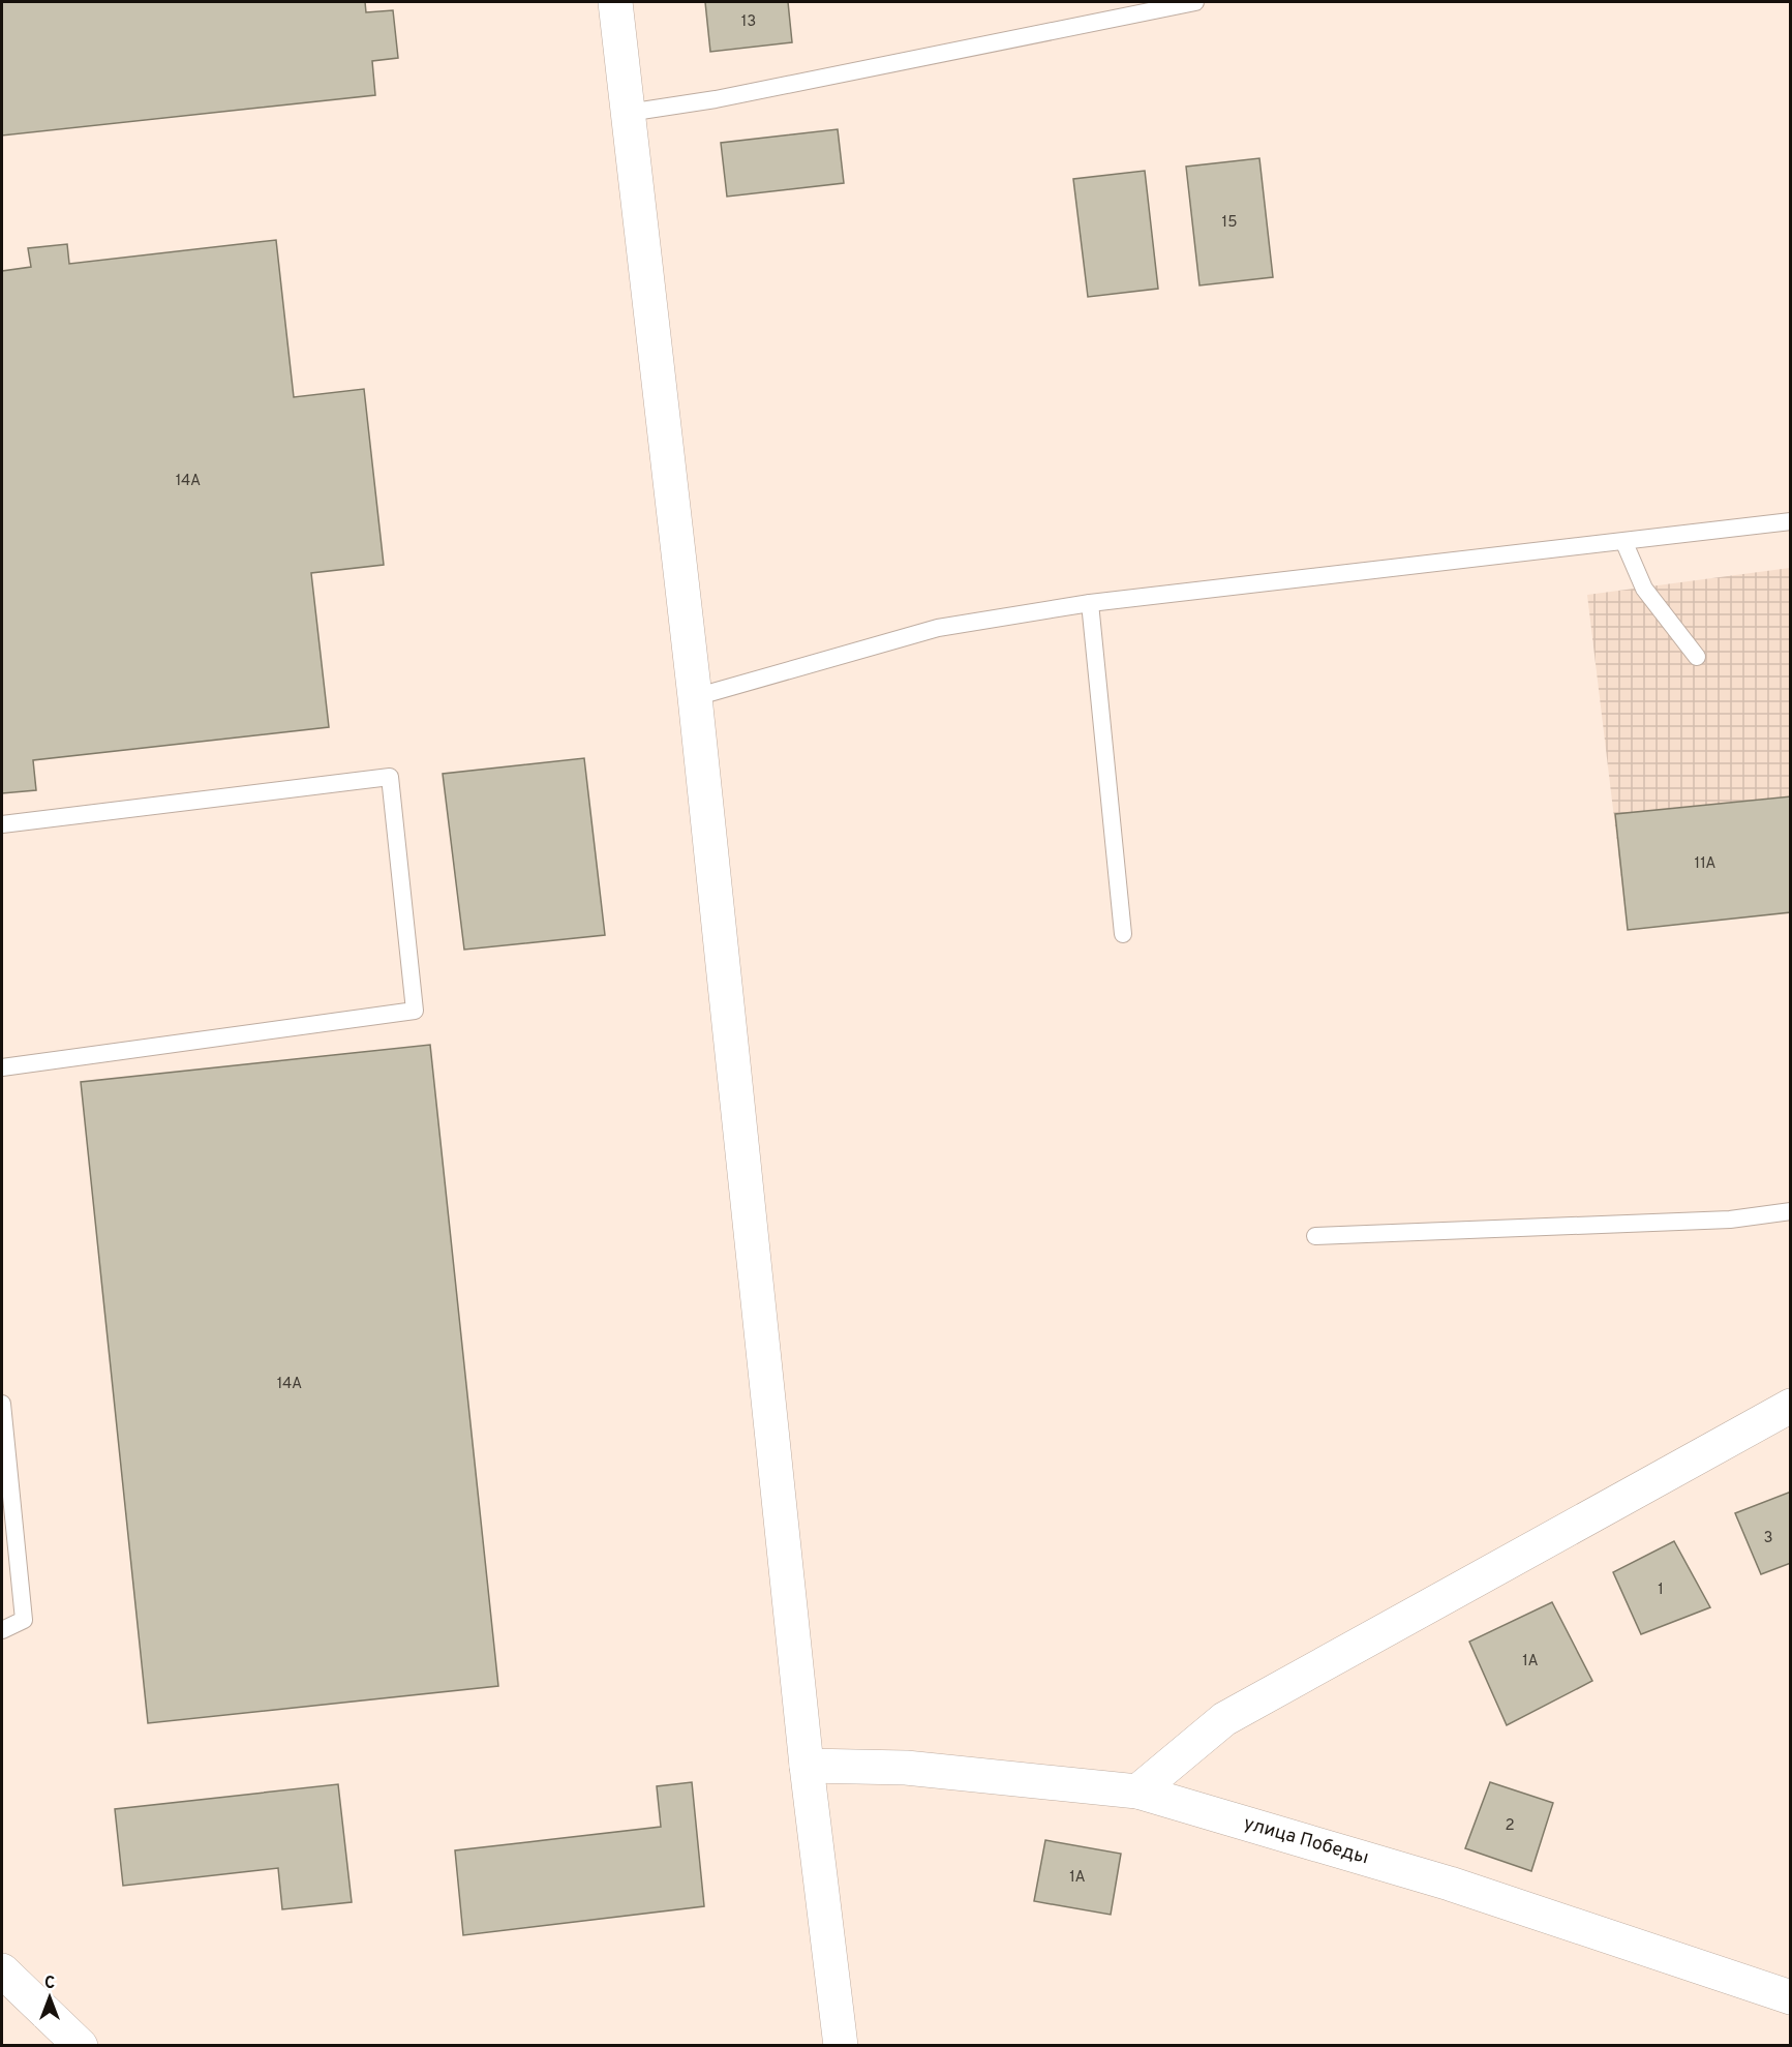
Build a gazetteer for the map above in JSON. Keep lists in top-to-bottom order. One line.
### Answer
{"streets":{"street":["улица Победы"]},"house_numbers":["13","15","14А","11А","14А","3","1","1А","2","1А"],"north":"top"}
